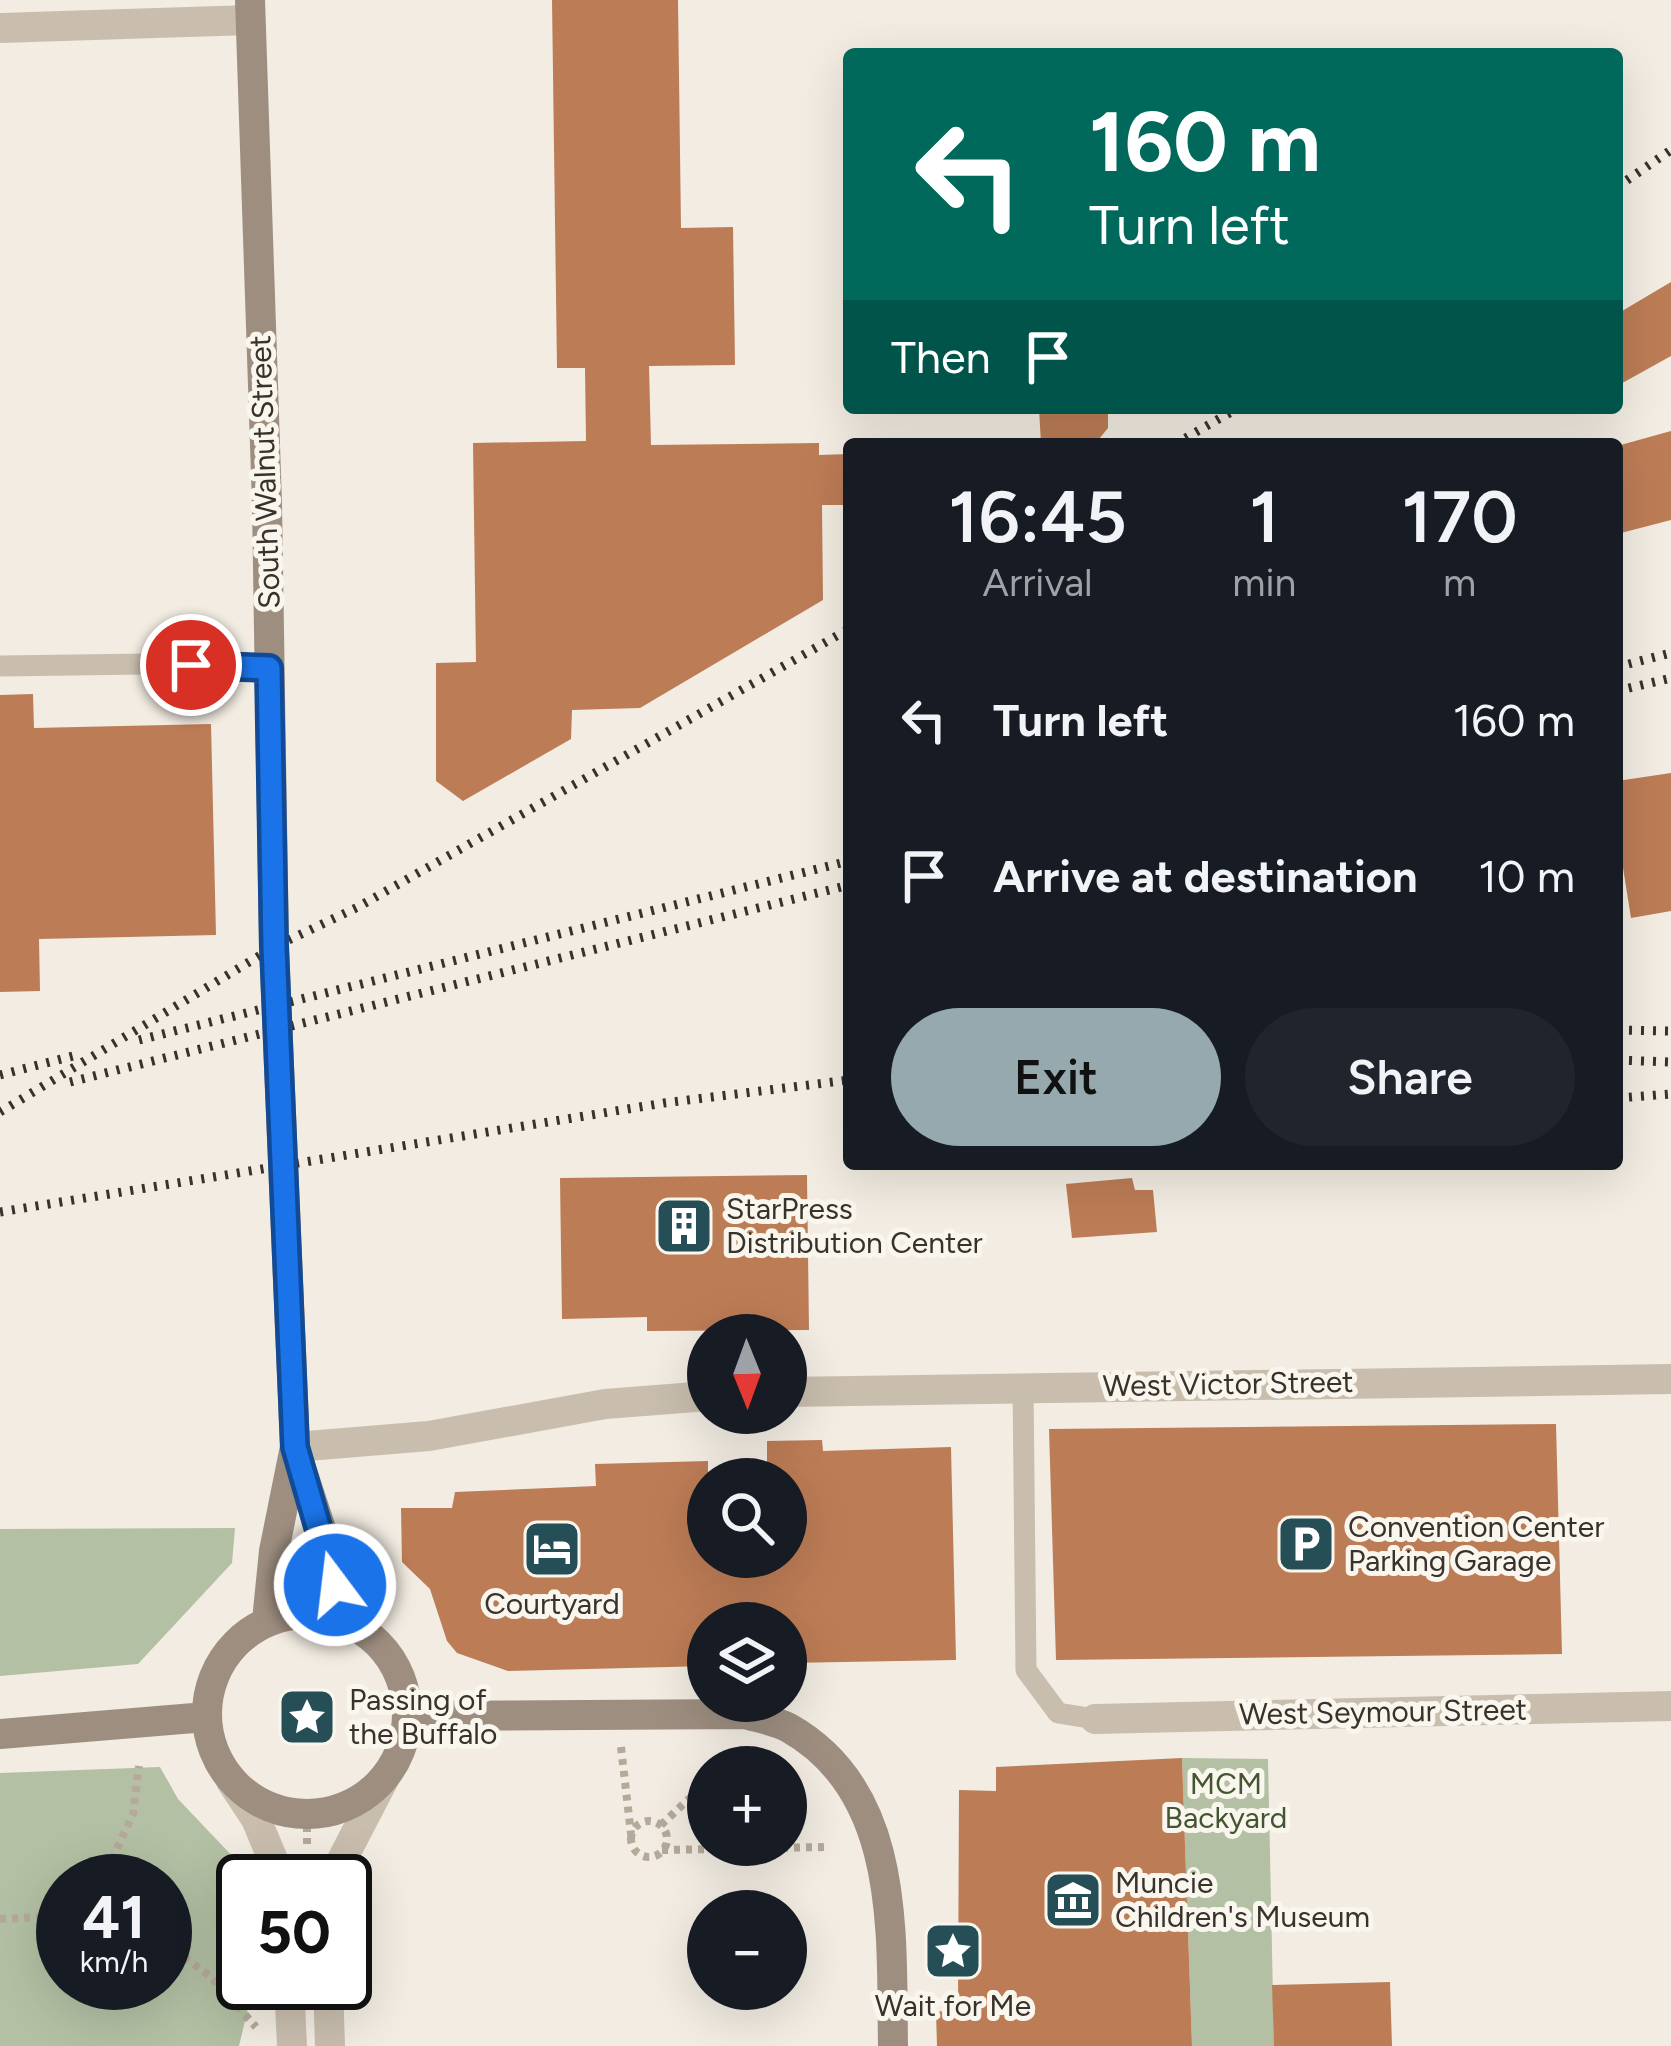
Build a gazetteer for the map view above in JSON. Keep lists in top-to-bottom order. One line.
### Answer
{"streets":{"main road":["South Walnut Street"],"street":["West Victor Street","West Seymour Street"]},"parks":["MCM Backyard"],"places":{"building":["StarPress Distribution Center"],"parking":["Convention Center Parking Garage"],"hotel":["Courtyard"],"place":["Passing of the Buffalo","Wait for Me"],"museum":["Muncie Children's Museum"]},"north":"bottom","page":{"turn":["160 m","Turn left"],"then":"Then","eta":["16:45","Arrival","1","min","170","m"],"list":[{"name":"Turn left","value":"160 m"},{"name":"Arrive at destination","value":"10 m"}],"buttons":["Exit","Share"],"map_buttons":["+","−"],"speed":"41 km/h","limit":"50"}}
